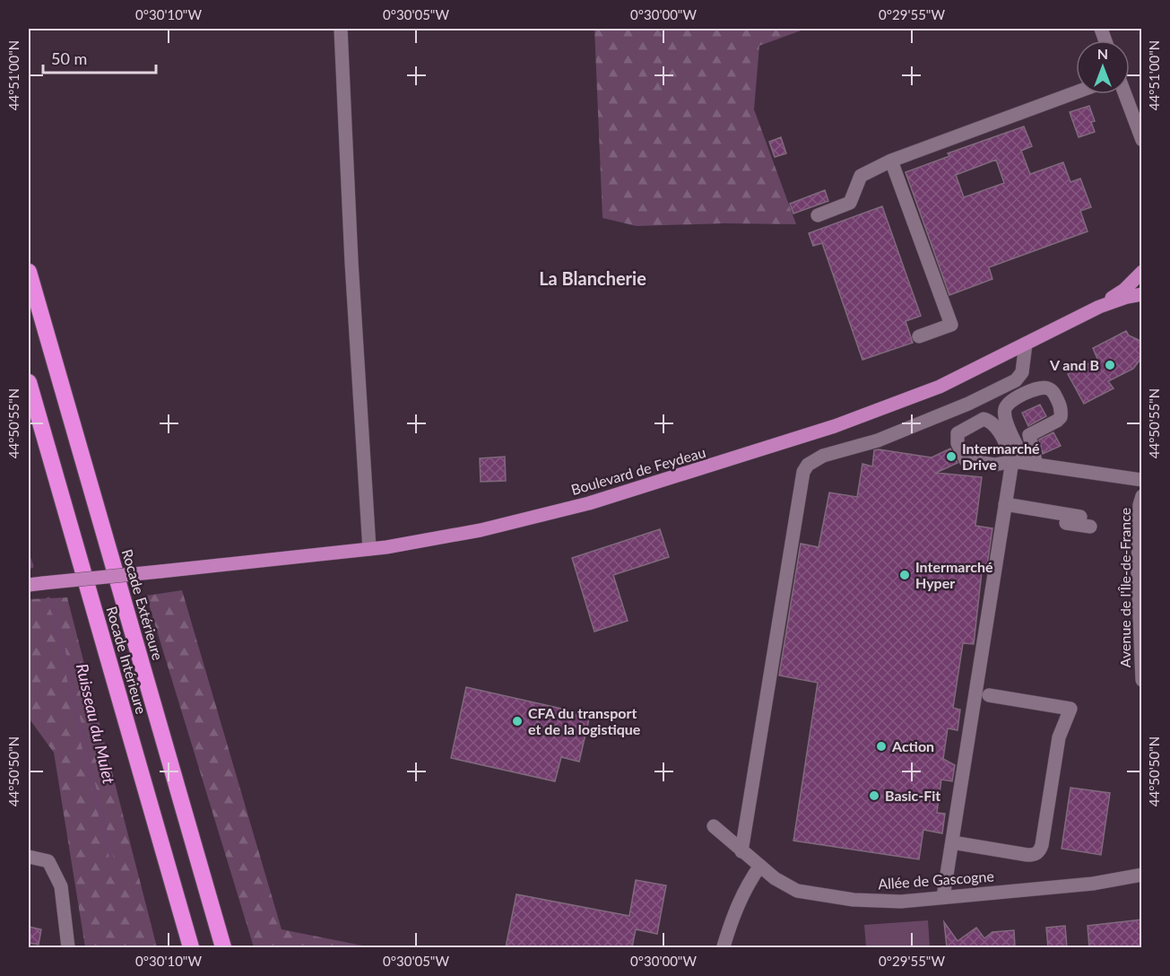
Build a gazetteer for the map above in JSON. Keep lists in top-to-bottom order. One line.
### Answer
{"streets":{"highway":["Rocade Extérieure","Rocade Intérieure"],"main road":["Boulevard de Feydeau"],"street":["Avenue de l'Île-de-France","Allée de Gascogne"]},"districts":["La Blancherie"],"water":["Ruisseau du Mulet"],"places":["V and B","Intermarché Drive","Intermarché Hyper","CFA du transport et de la logistique","Action","Basic-Fit"],"scale_bar":"50 m","north":"top","coordinates":["0°30'10\"W","0°30'05\"W","0°30'00\"W","0°29'55\"W","44°51'00\"N","44°50'55\"N","44°50'50\"N"]}
